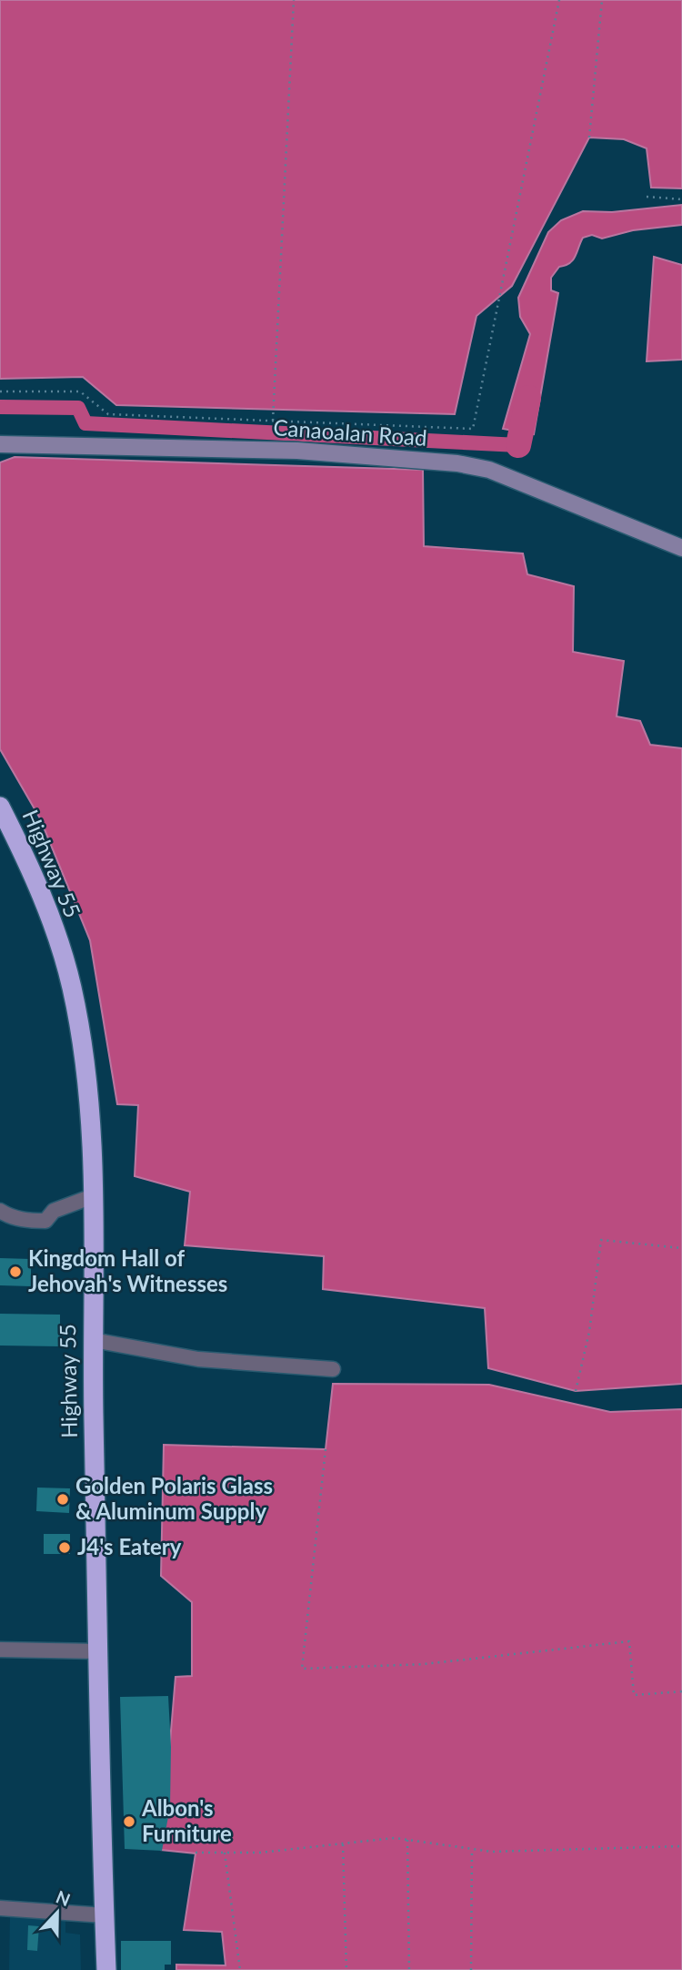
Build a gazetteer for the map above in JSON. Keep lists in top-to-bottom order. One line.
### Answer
{"streets":{"highway":["Highway 55"],"street":["Canaoalan Road"]},"places":["Kingdom Hall of Jehovah's Witnesses","Golden Polaris Glass & Aluminum Supply","J4's Eatery","Albon's Furniture"],"north":"top"}
